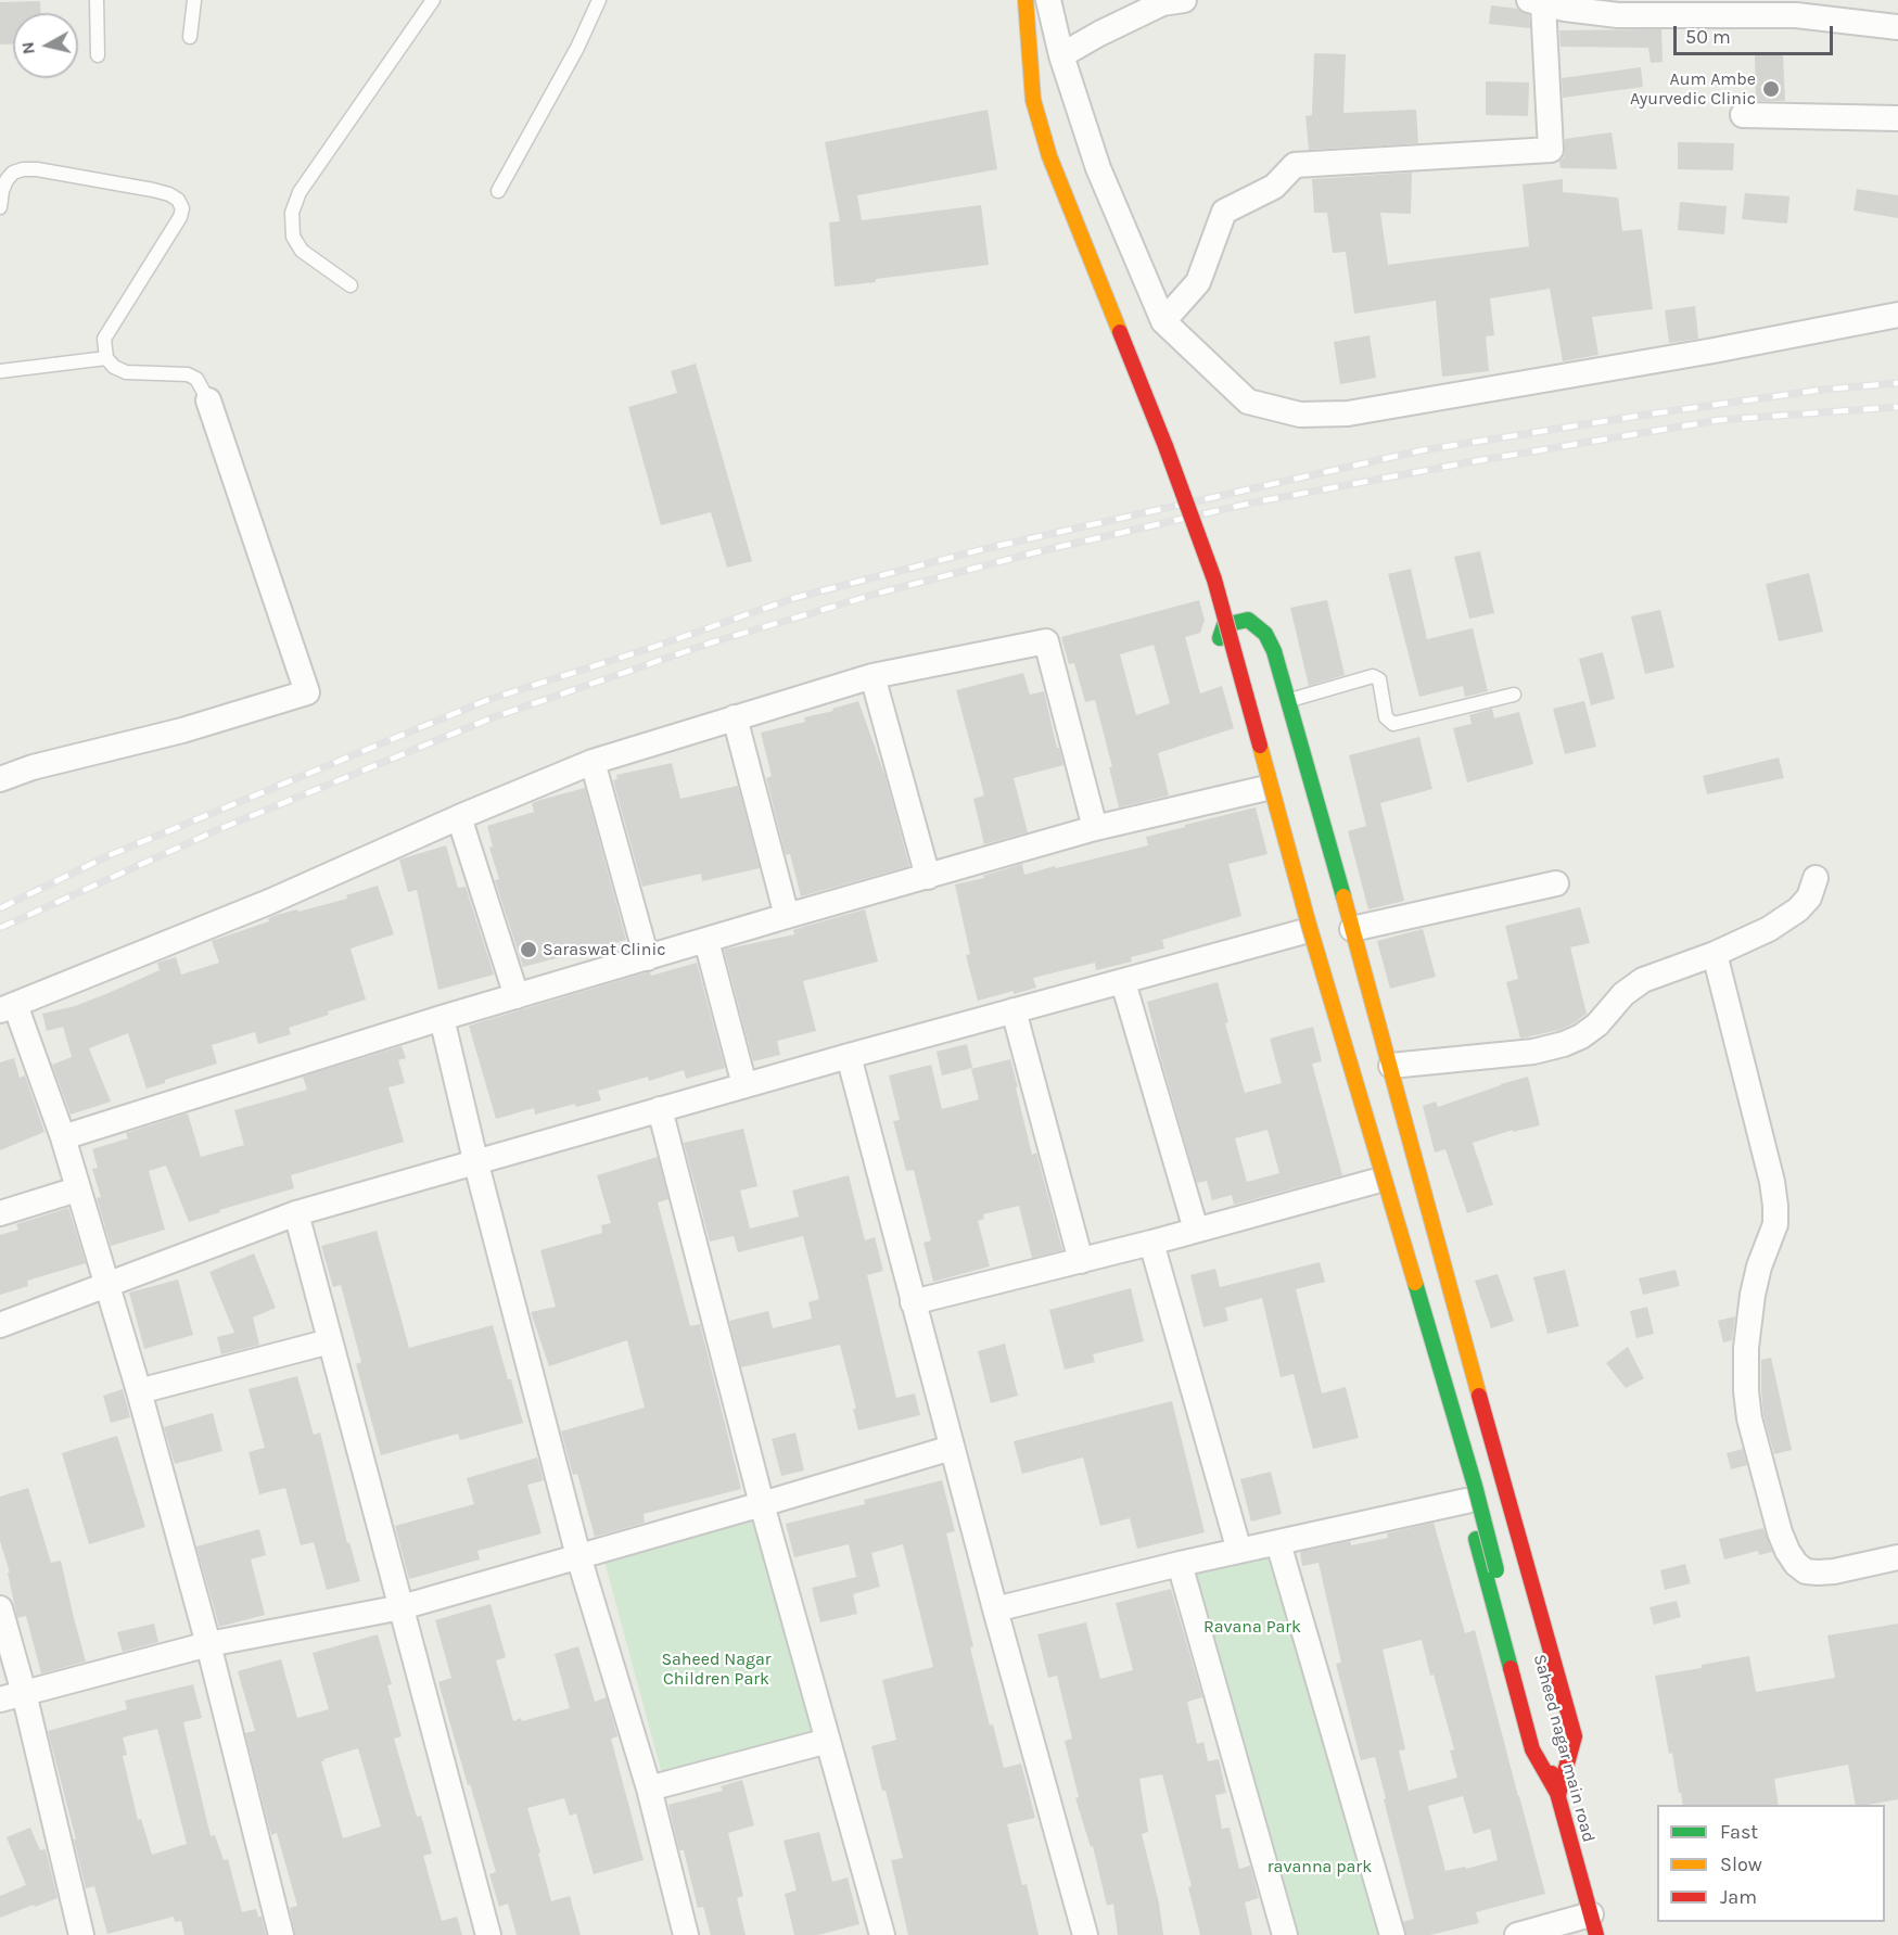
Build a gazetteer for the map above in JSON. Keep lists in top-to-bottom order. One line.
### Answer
{"streets":{"street":["Saheed nagar main road"]},"parks":["Ravana Park","Saheed Nagar Children Park","ravanna park"],"places":["Aum Ambe Ayurvedic Clinic","Saraswat Clinic"],"legend":["Fast","Slow","Jam"],"scale_bar":"50 m","north":"left"}
